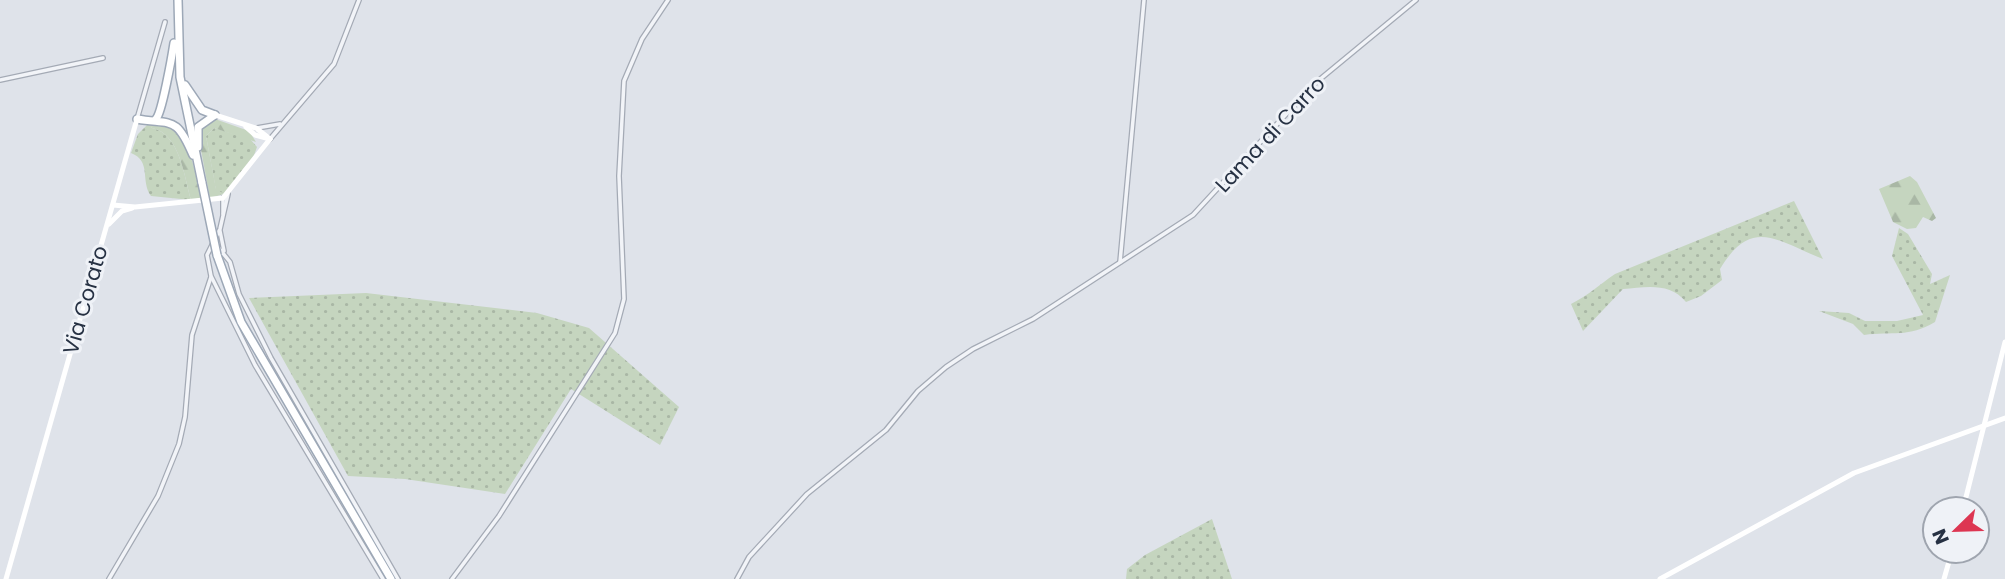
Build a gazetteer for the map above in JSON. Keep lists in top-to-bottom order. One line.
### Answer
{"streets":{"main road":["Via Corato"],"street":["Lama di Carro"]},"north":"bottom left"}
